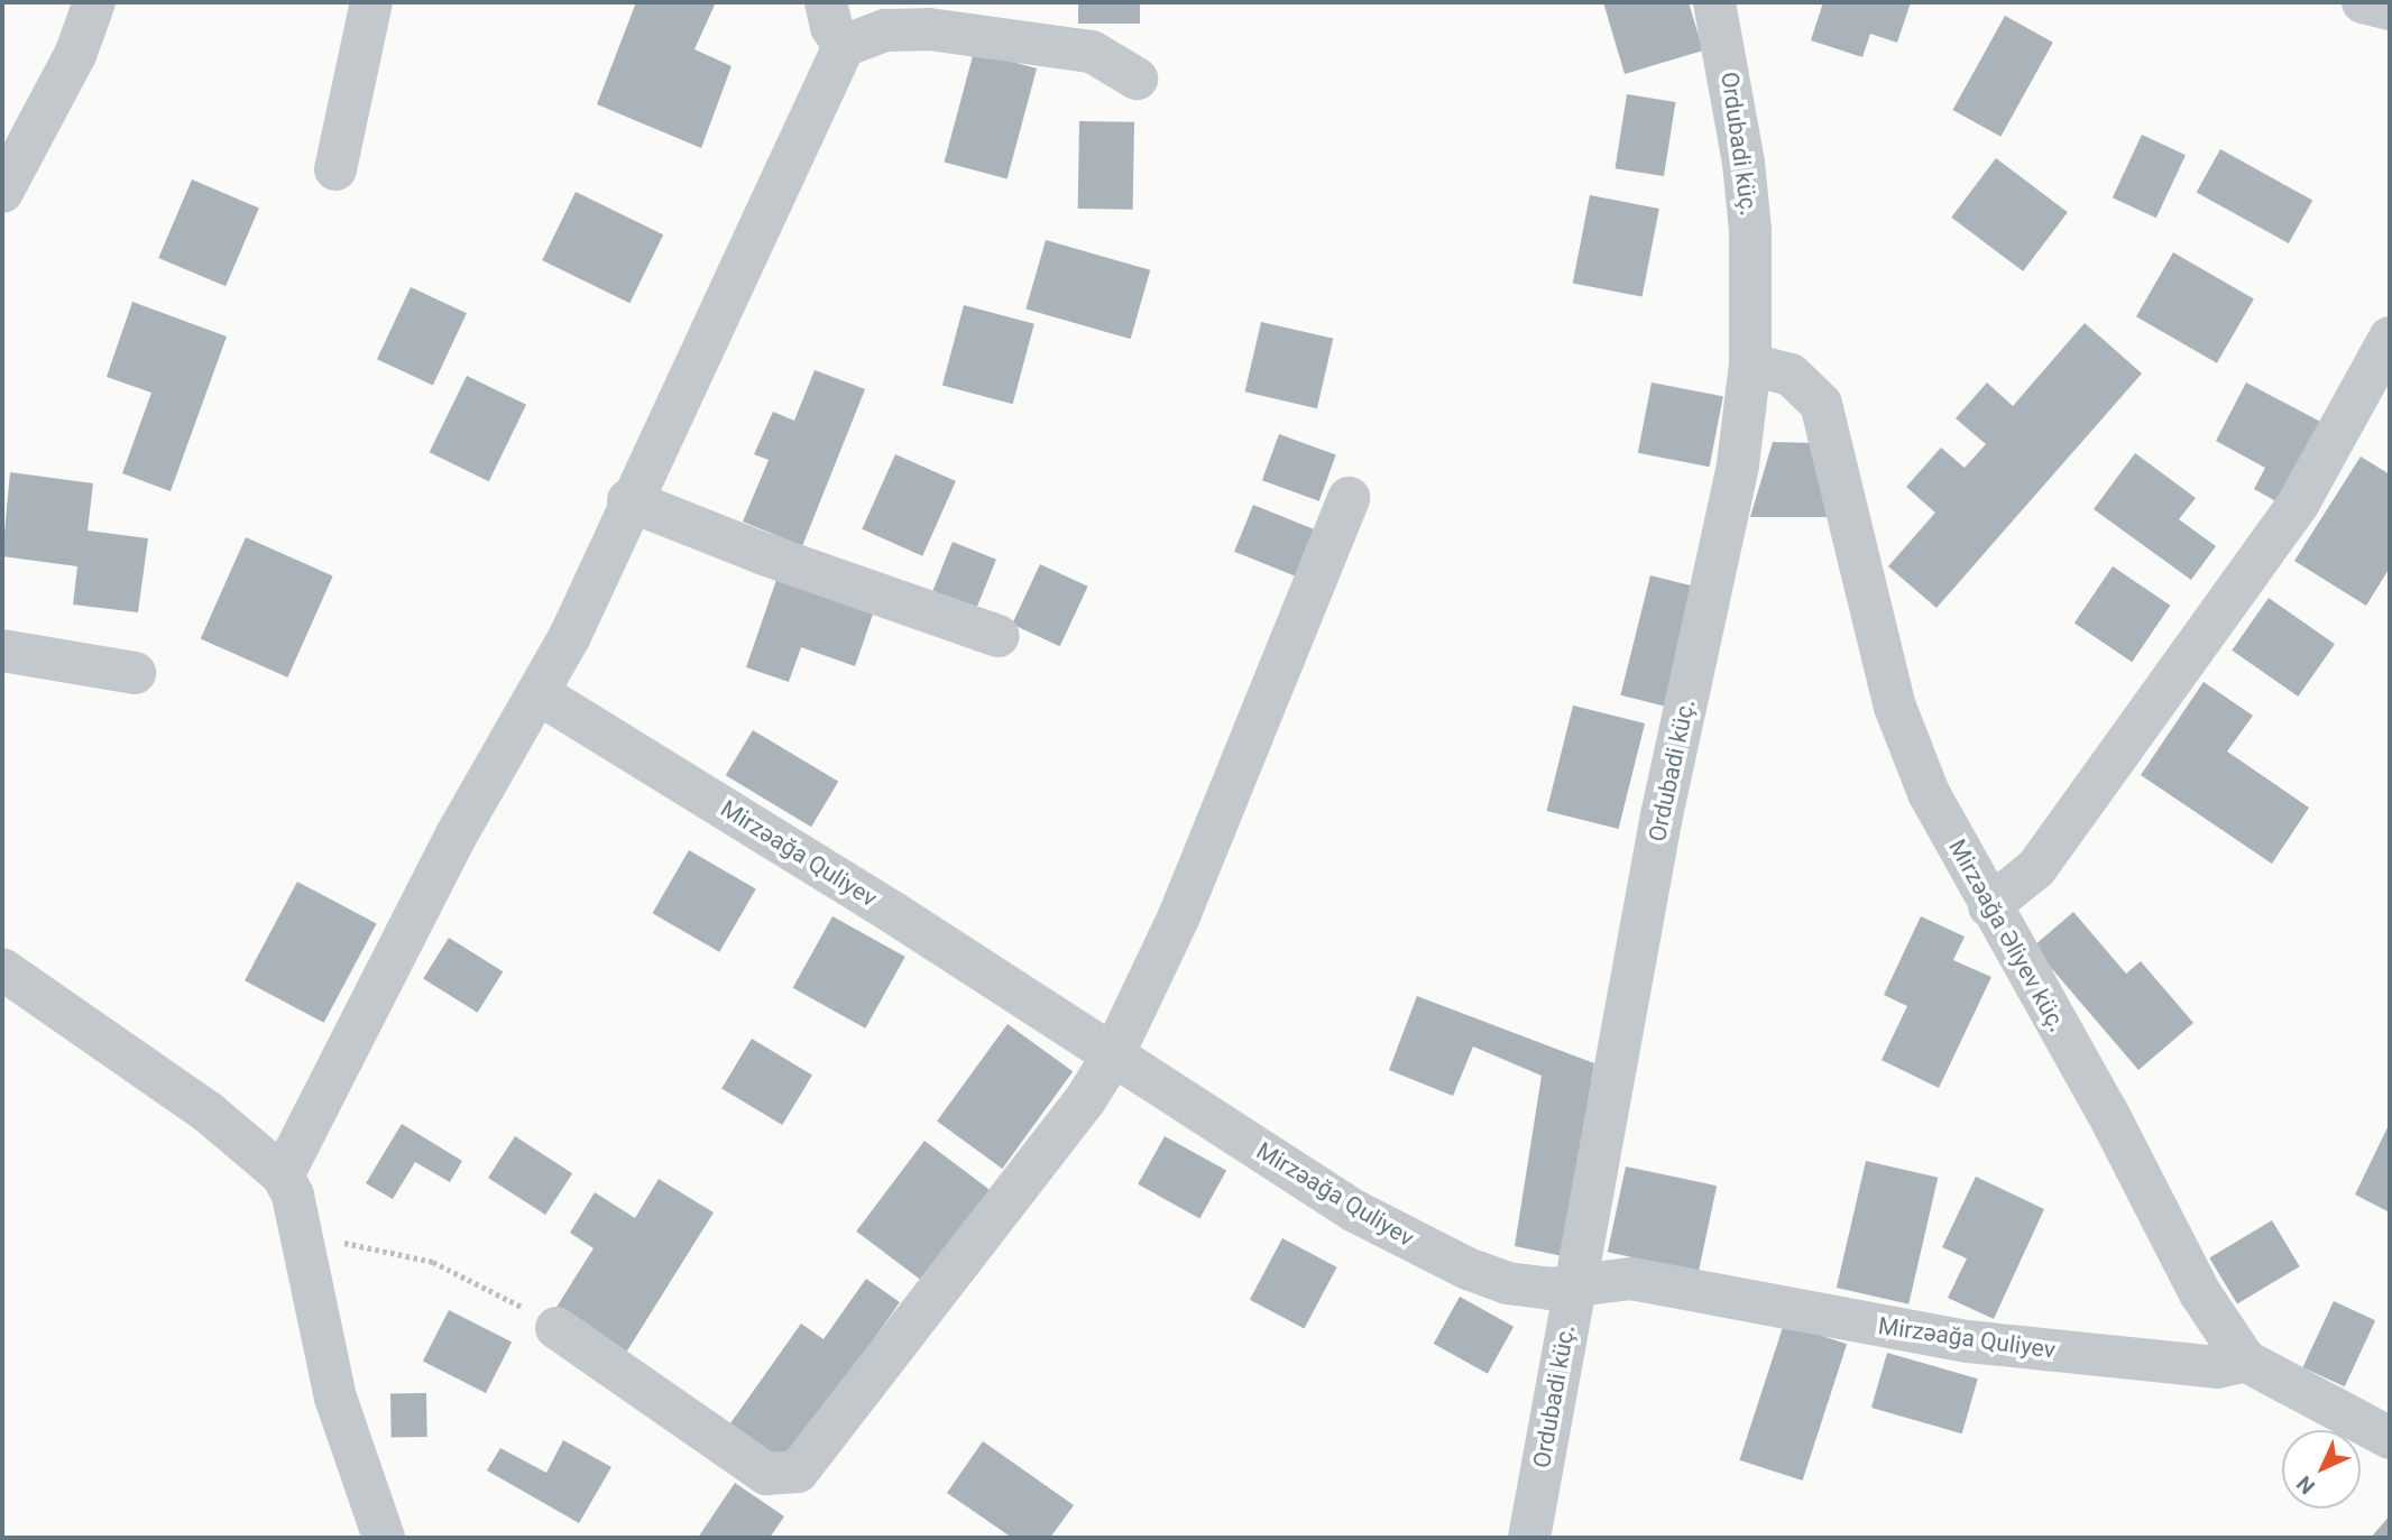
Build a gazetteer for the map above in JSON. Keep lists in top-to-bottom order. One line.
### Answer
{"streets":{"street":["Ordubadi küç.","Mirzəağa Quliyev","Mirzəağa Əliyev küç."]},"crossings":[["Ordubadi küç.","Mirzəağa Quliyev"],["Ordubadi küç.","Mirzəağa Əliyev küç."],["Mirzəağa Quliyev","Mirzəağa Əliyev küç."]],"north":"bottom left"}
